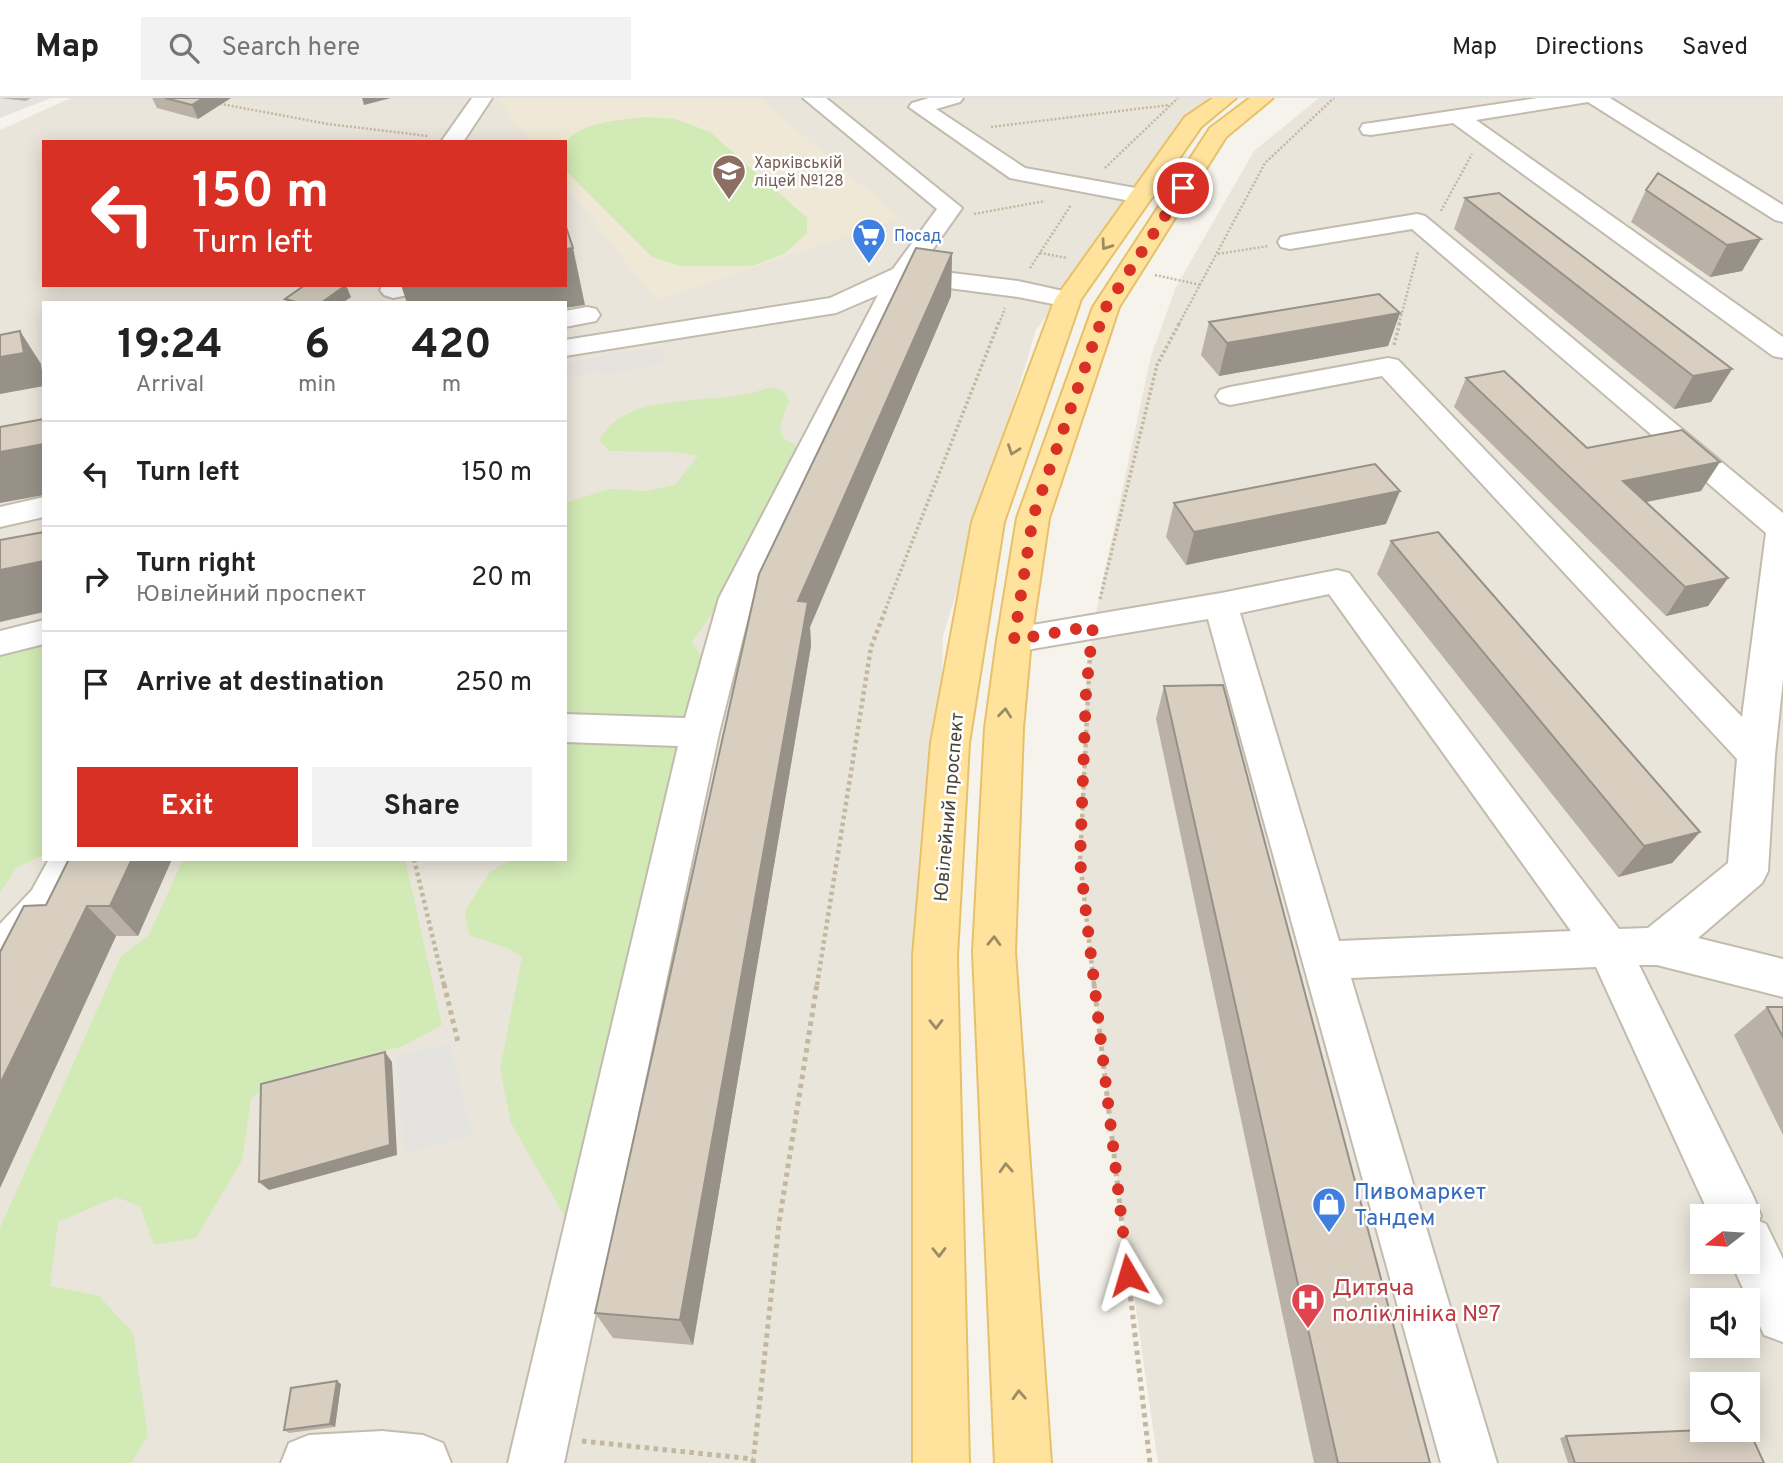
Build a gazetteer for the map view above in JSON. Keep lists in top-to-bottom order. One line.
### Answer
{"streets":{"main road":["Ювілейний проспект"]},"places":{"school or university":["Харківській ліцей №128"],"supermarket":["Посад"],"shop":["Пивомаркет Тандем"],"hospital":["Дитяча поліклініка №7"]},"north":"left","page":{"header":"Map","search":"Search here","nav":["Map","Directions","Saved"],"turn":["150 m","Turn left"],"eta":["19:24","Arrival","6","min","420","m"],"list":[{"name":"Turn left","value":"150 m"},{"name":"Turn right","note":"Ювілейний проспект","value":"20 m"},{"name":"Arrive at destination","value":"250 m"}],"buttons":["Exit","Share"]}}
